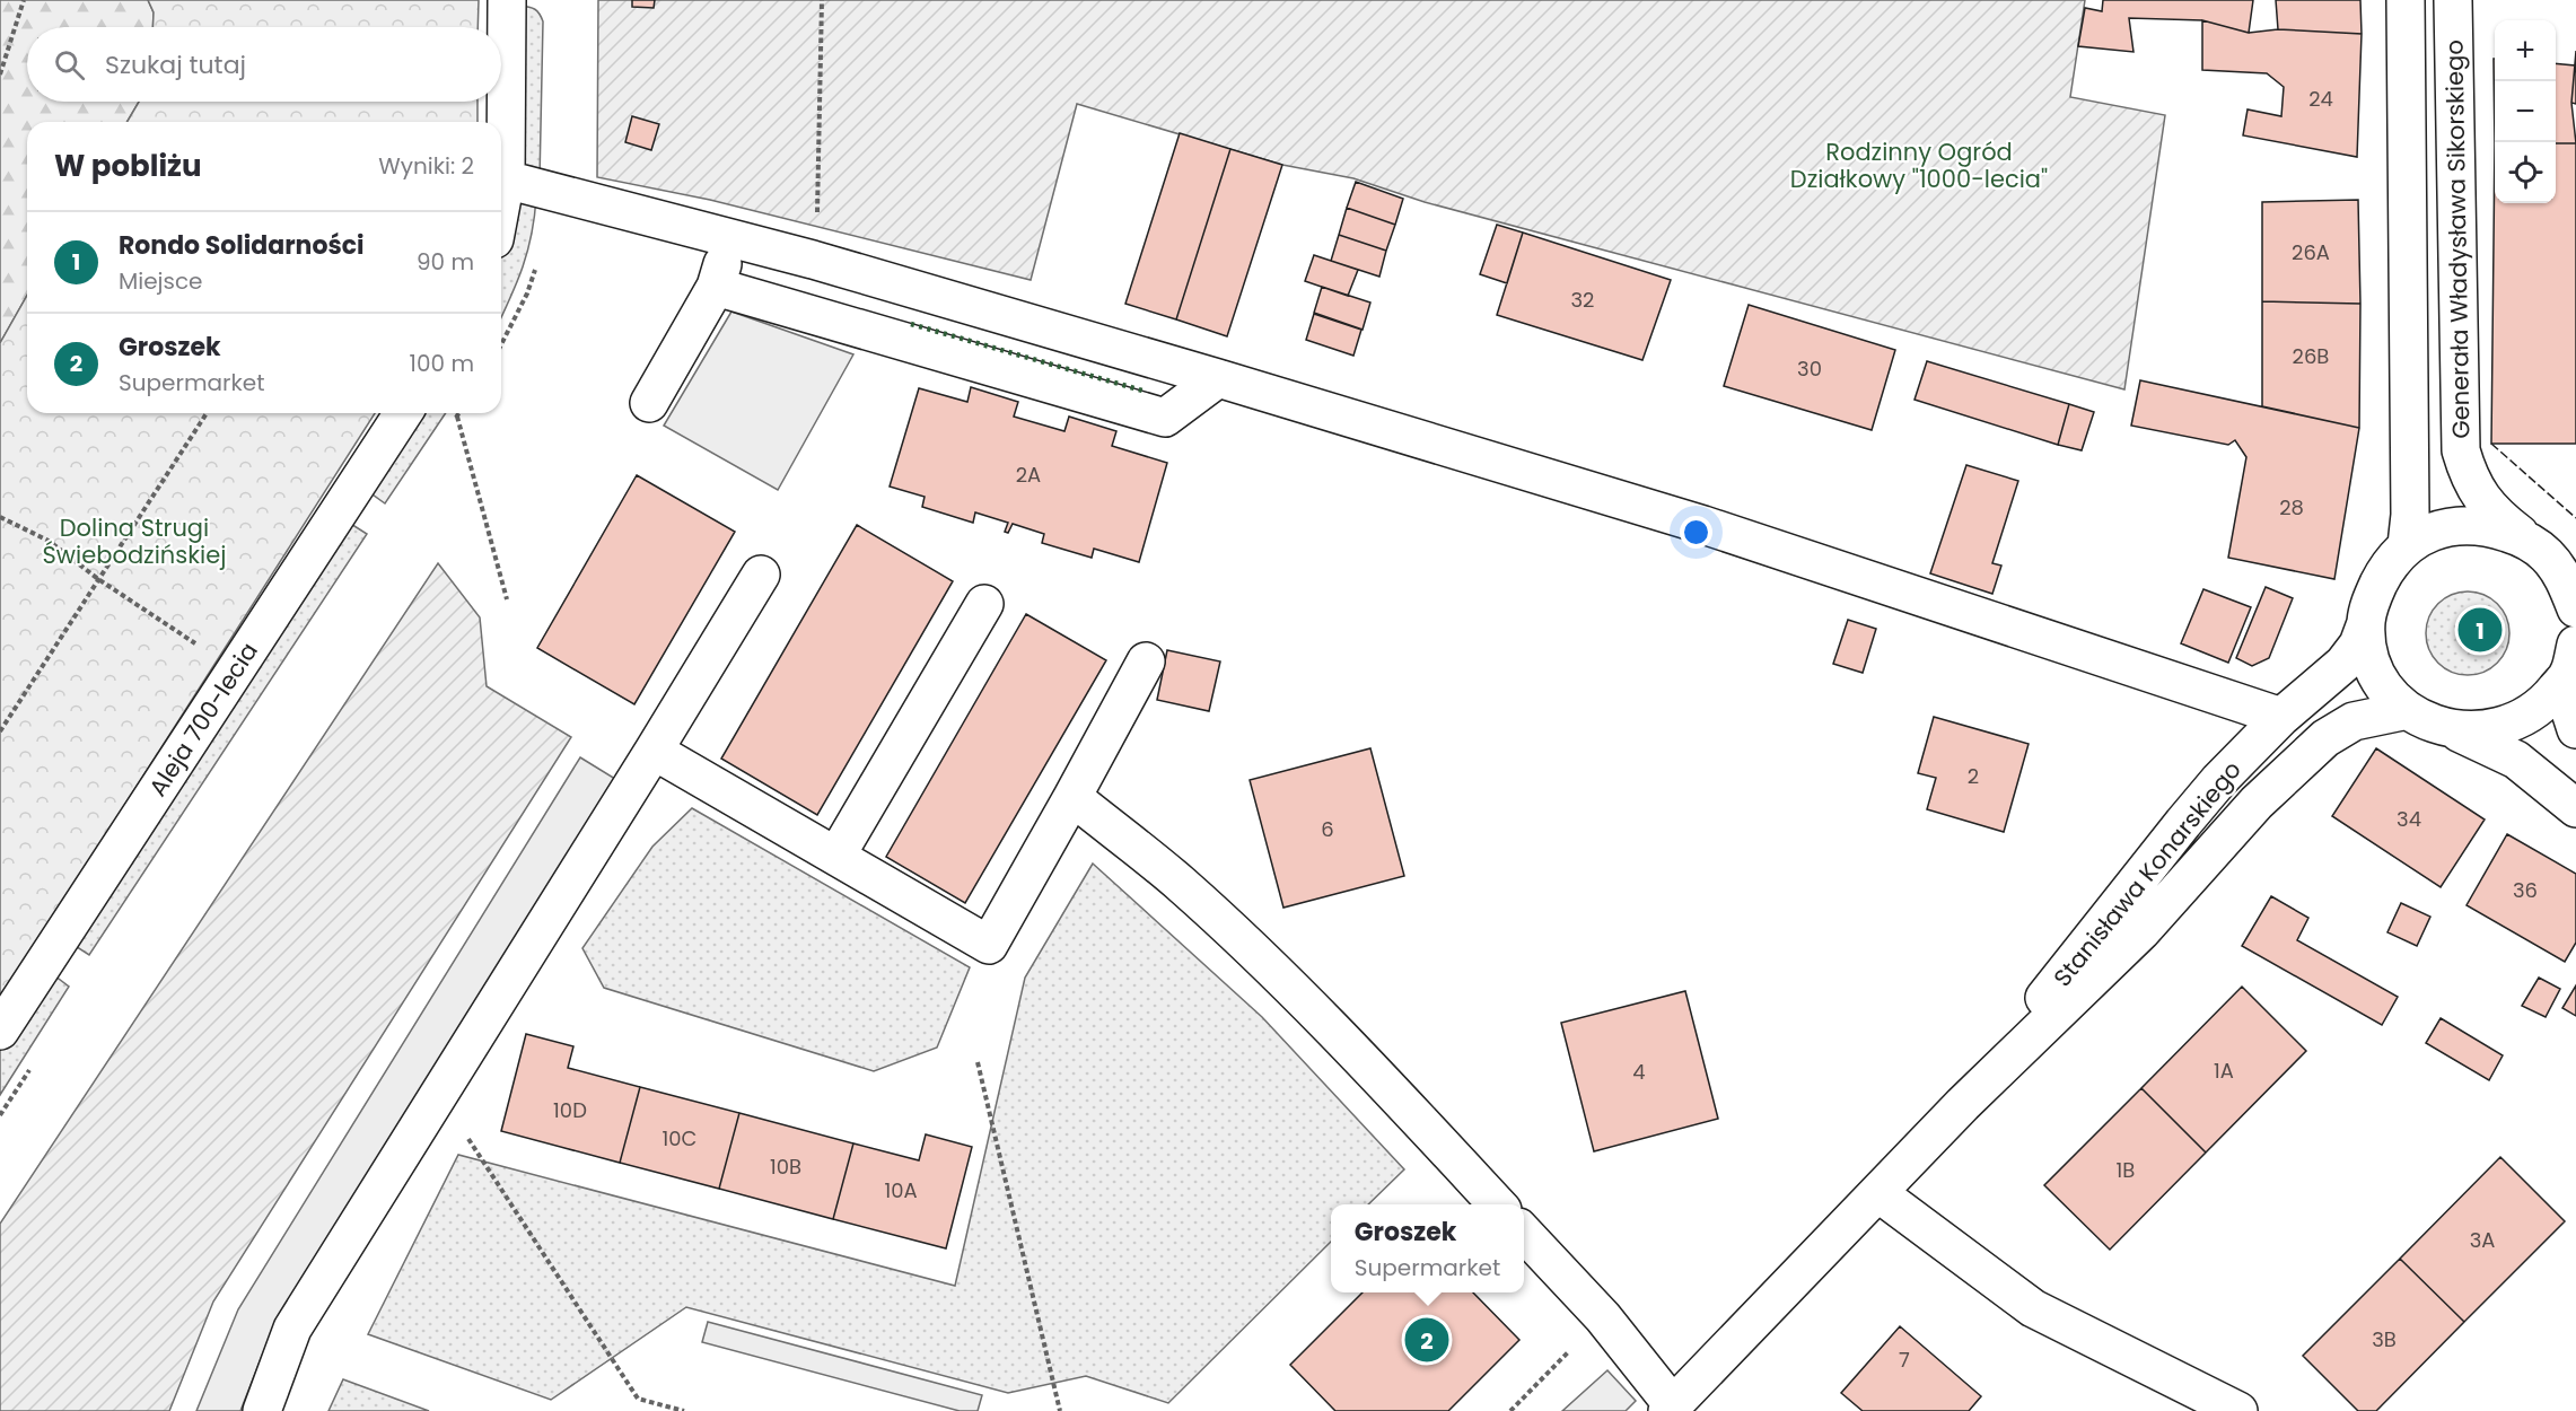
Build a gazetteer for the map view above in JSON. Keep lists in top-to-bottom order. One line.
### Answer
{"streets":{"street":["Generała Władysława Sikorskiego","Aleja 700-lecia","Stanisława Konarskiego"]},"parks":["Rodzinny Ogród Działkowy \"1000-lecia\"","Dolina Strugi Świebodzińskiej"],"house_numbers":["24","26A","32","26B","30","2A","28","2","34","6","36","1A","4","10D","10C","10B","1B","10A","3A","3B","7"],"page":{"map_buttons":["+","−"],"search":"Szukaj tutaj","heading":["W pobliżu","Wyniki: 2"],"list":[{"mark":"1","name":"Rondo Solidarności","note":"Miejsce","value":"90 m"},{"mark":"2","name":"Groszek","note":"Supermarket","value":"100 m"}],"pins":["1","2"],"popup":["Groszek","Supermarket"]}}
